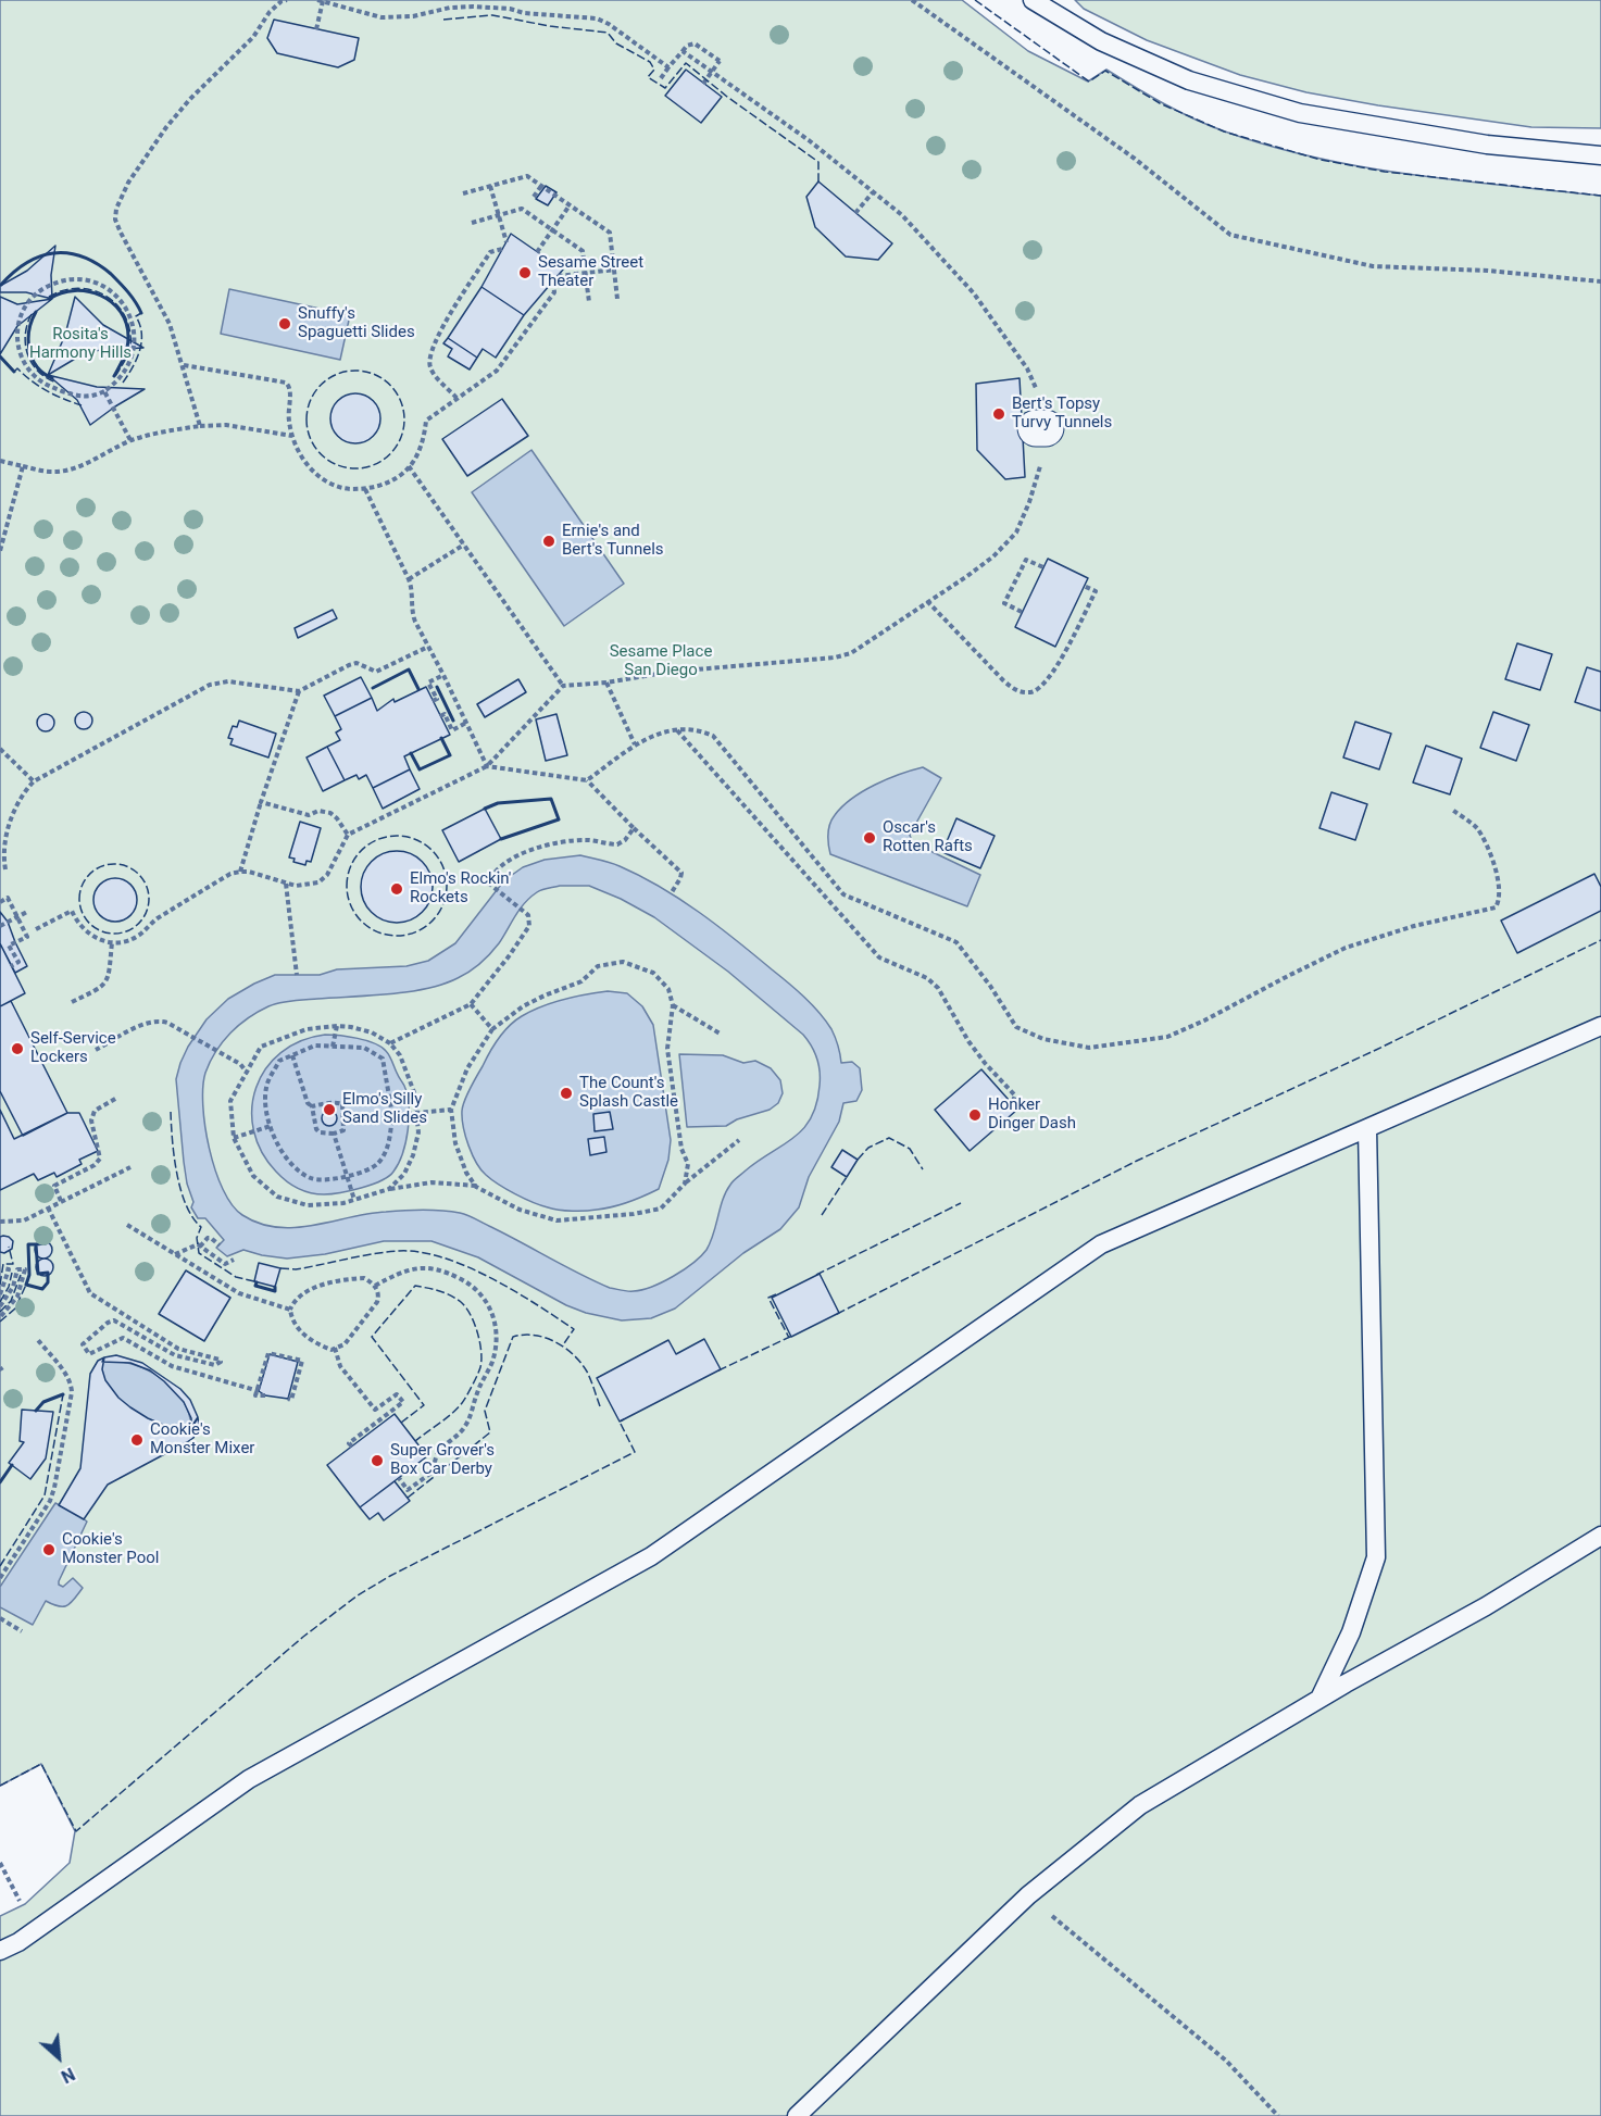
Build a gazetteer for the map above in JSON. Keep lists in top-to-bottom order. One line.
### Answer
{"parks":["Rosita's Harmony Hills","Sesame Place San Diego"],"places":["Sesame Street Theater","Snuffy's Spaguetti Slides","Bert's Topsy Turvy Tunnels","Ernie's and Bert's Tunnels","Oscar's Rotten Rafts","Elmo's Rockin' Rockets","Self-Service Lockers","The Count's Splash Castle","Elmo's Silly Sand Slides","Honker Dinger Dash","Cookie's Monster Mixer","Super Grover's Box Car Derby","Cookie's Monster Pool"],"north":"bottom right"}
